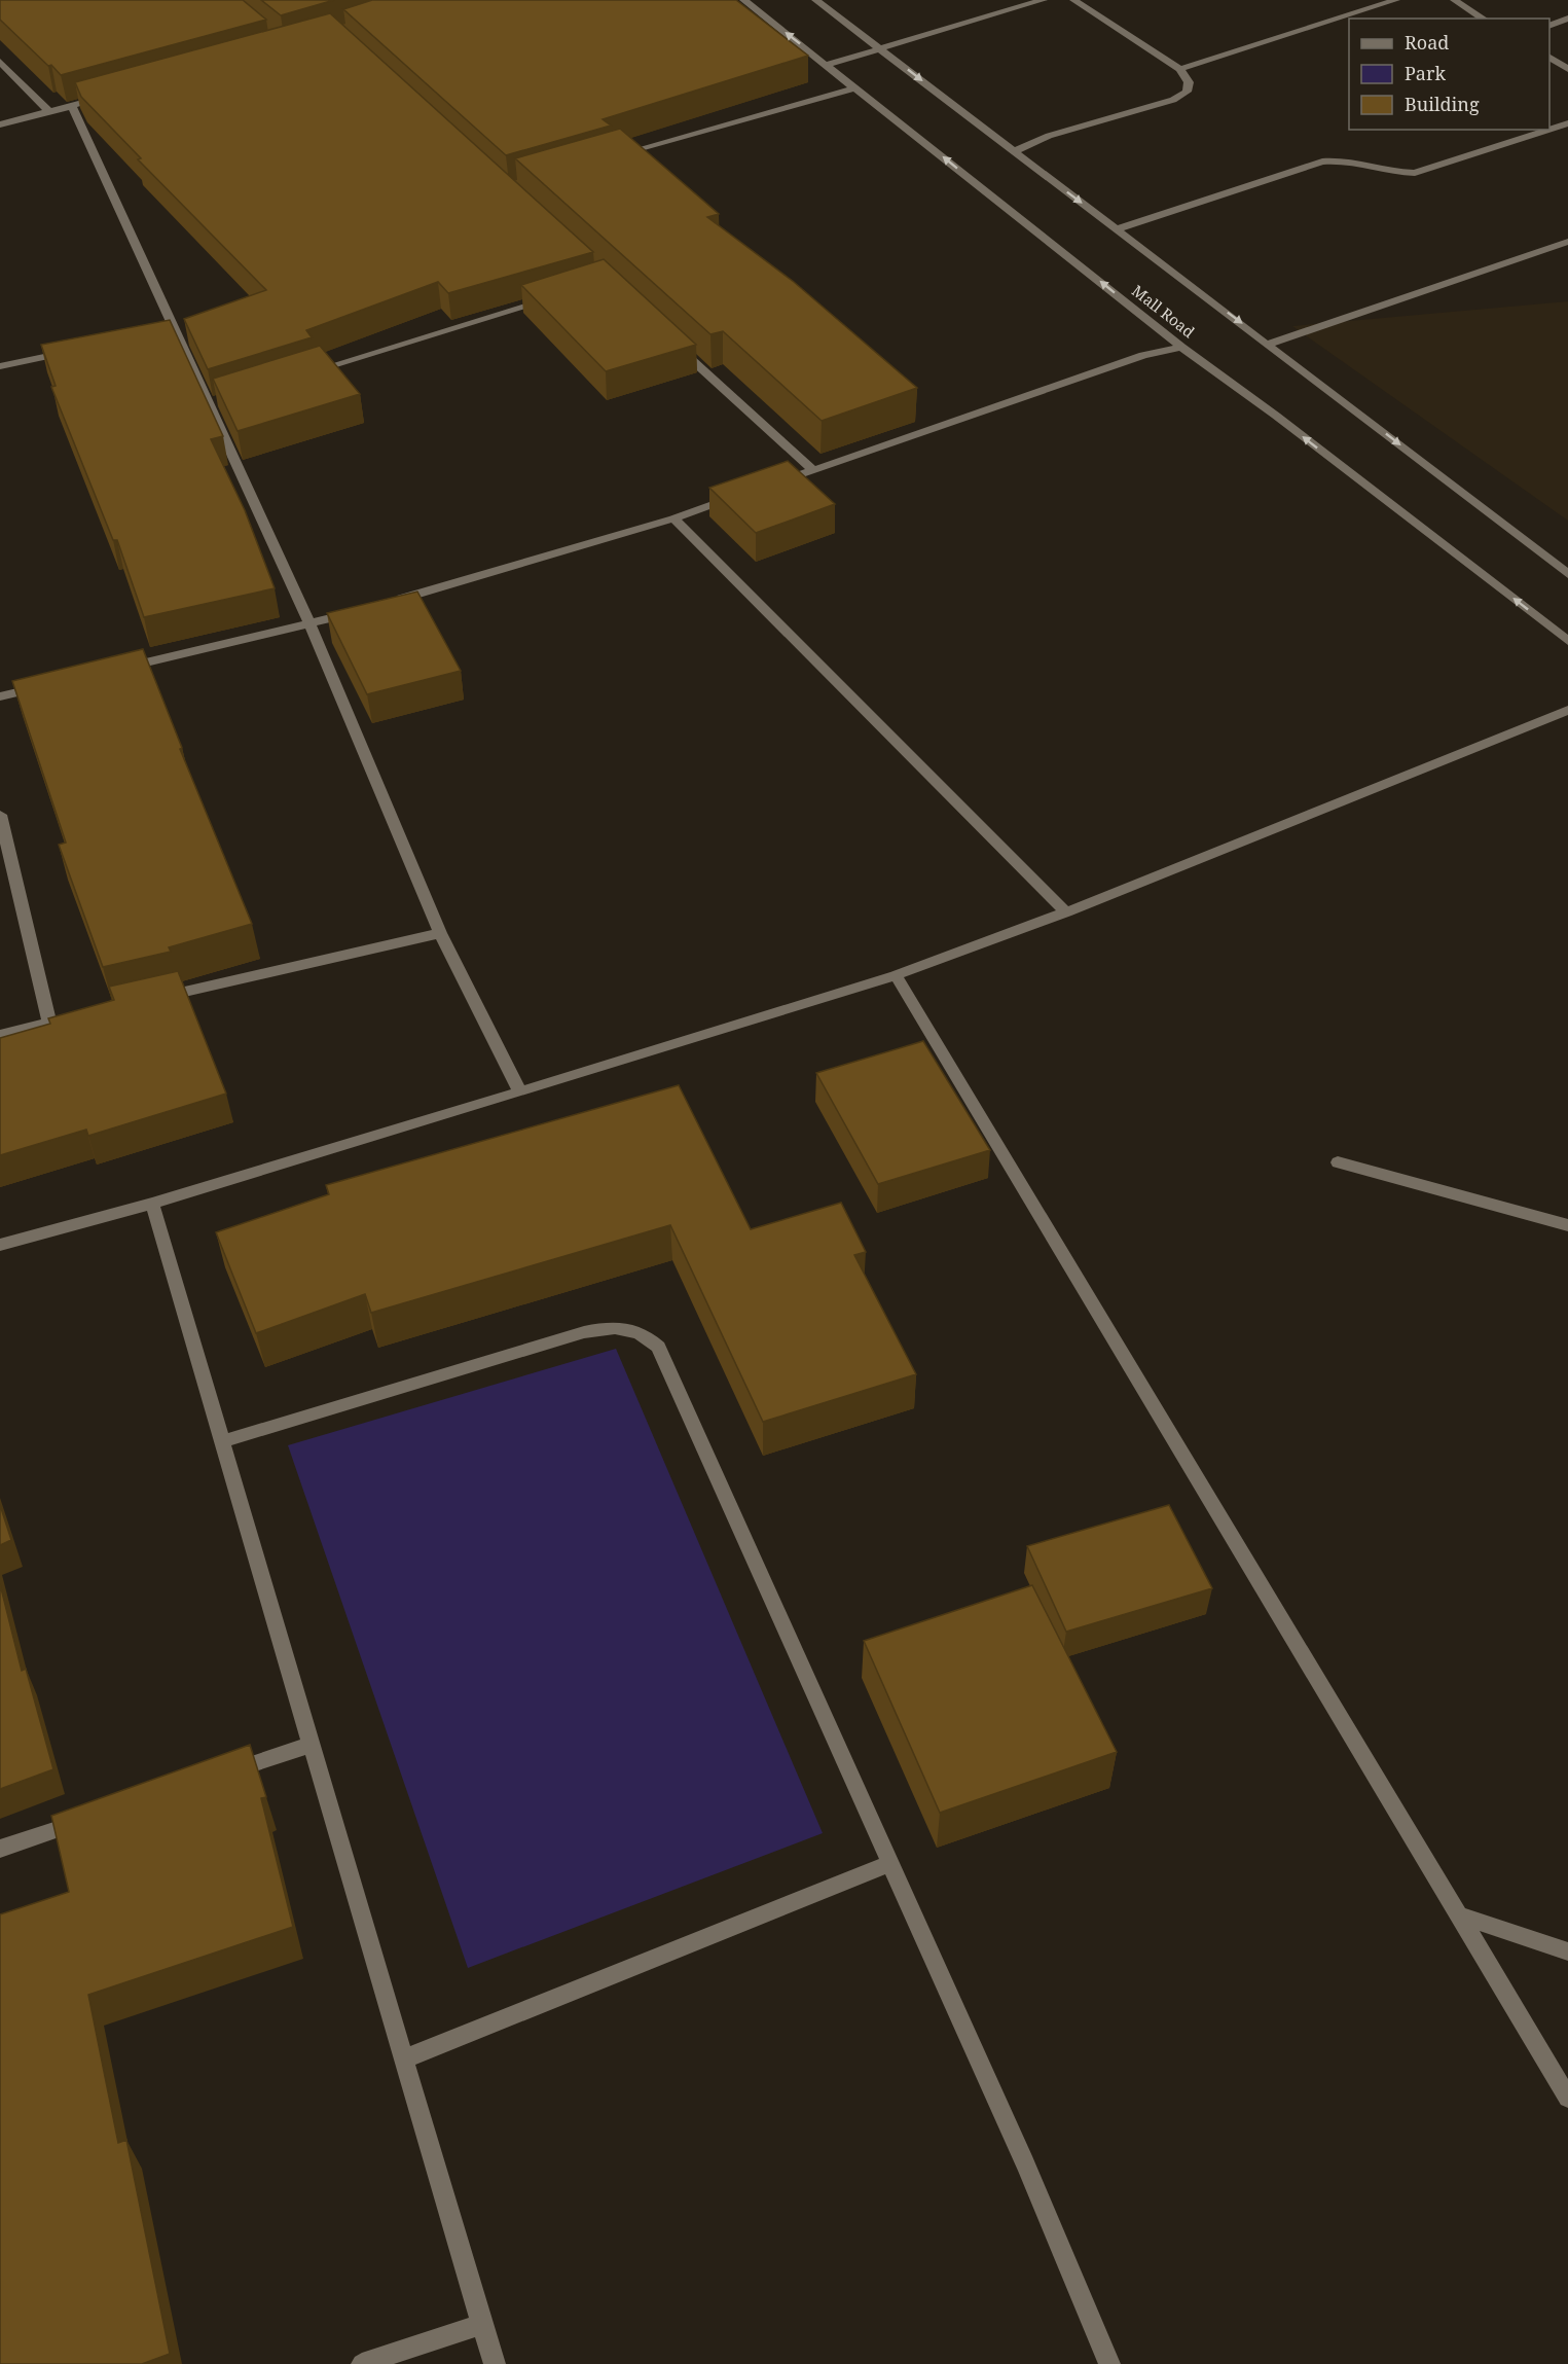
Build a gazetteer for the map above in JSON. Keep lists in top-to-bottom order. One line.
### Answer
{"streets":{"street":["Mall Road"]},"legend":["Road","Park","Building"]}
